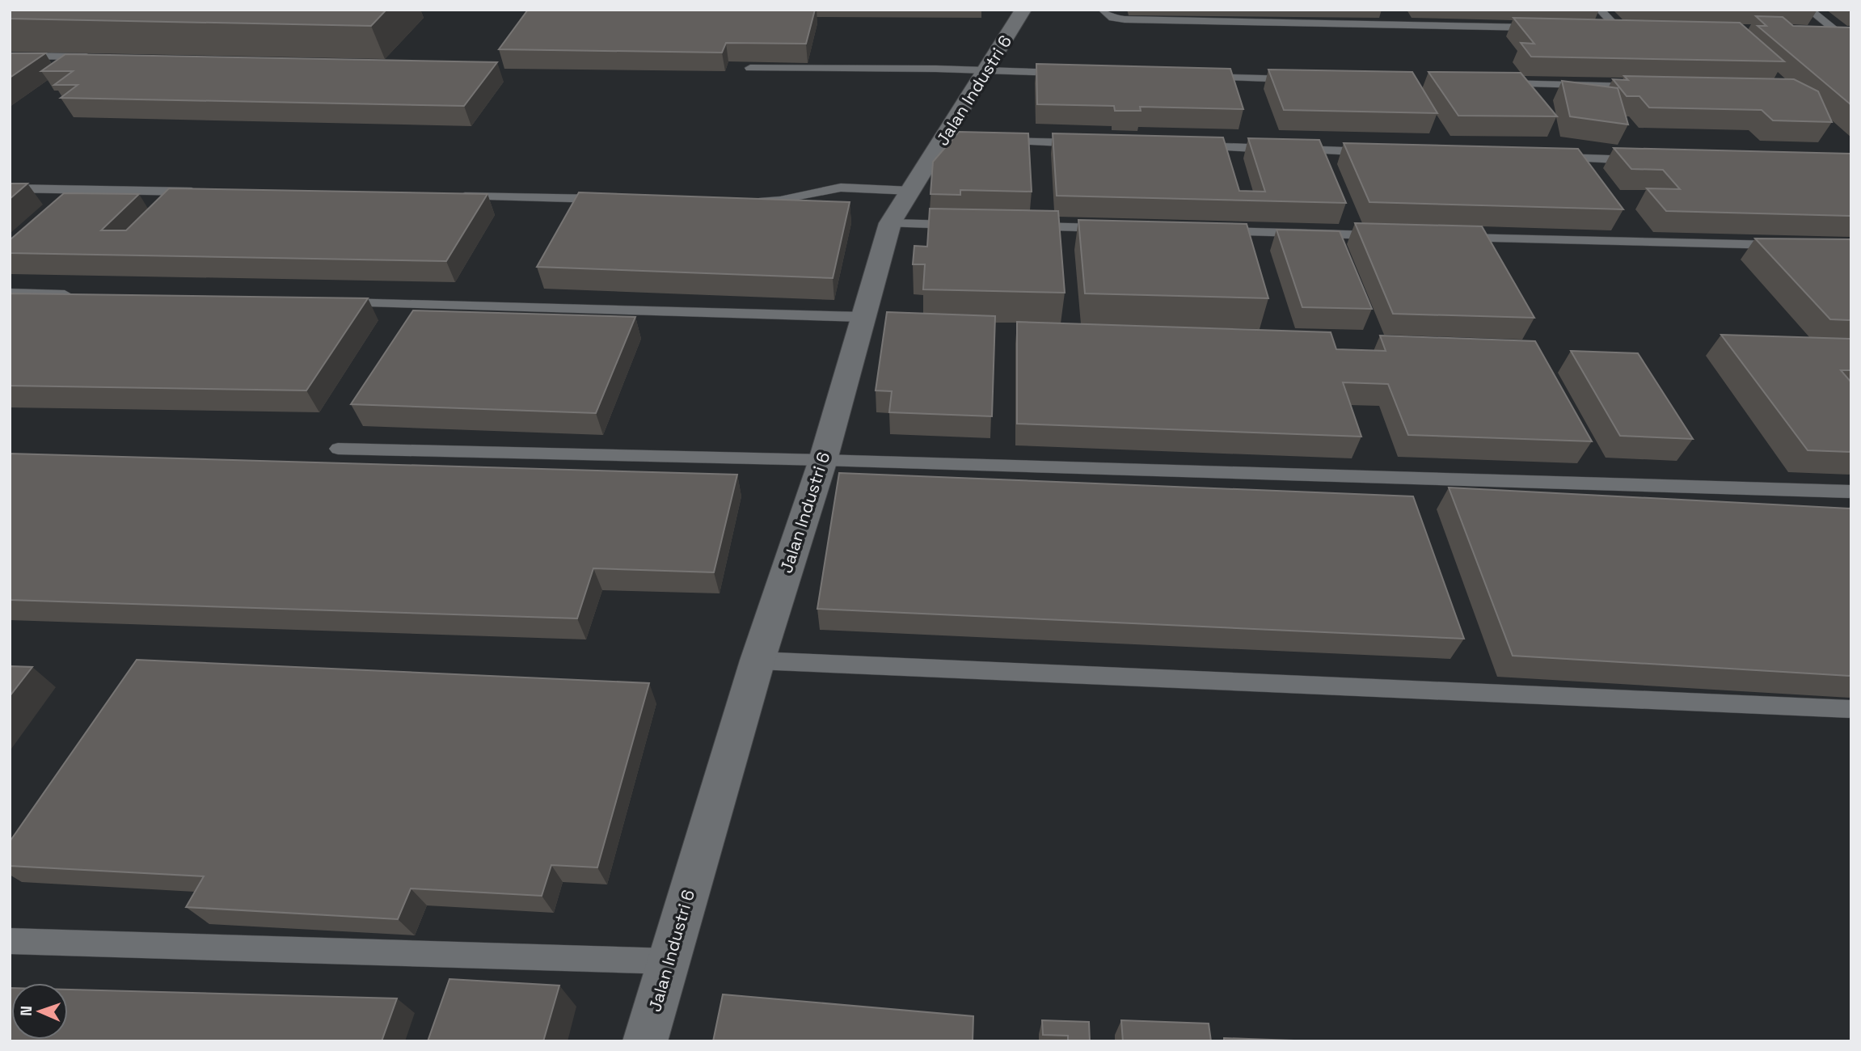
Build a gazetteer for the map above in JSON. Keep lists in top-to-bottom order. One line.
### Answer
{"streets":{"street":["Jalan Industri 6"]},"north":"left"}
